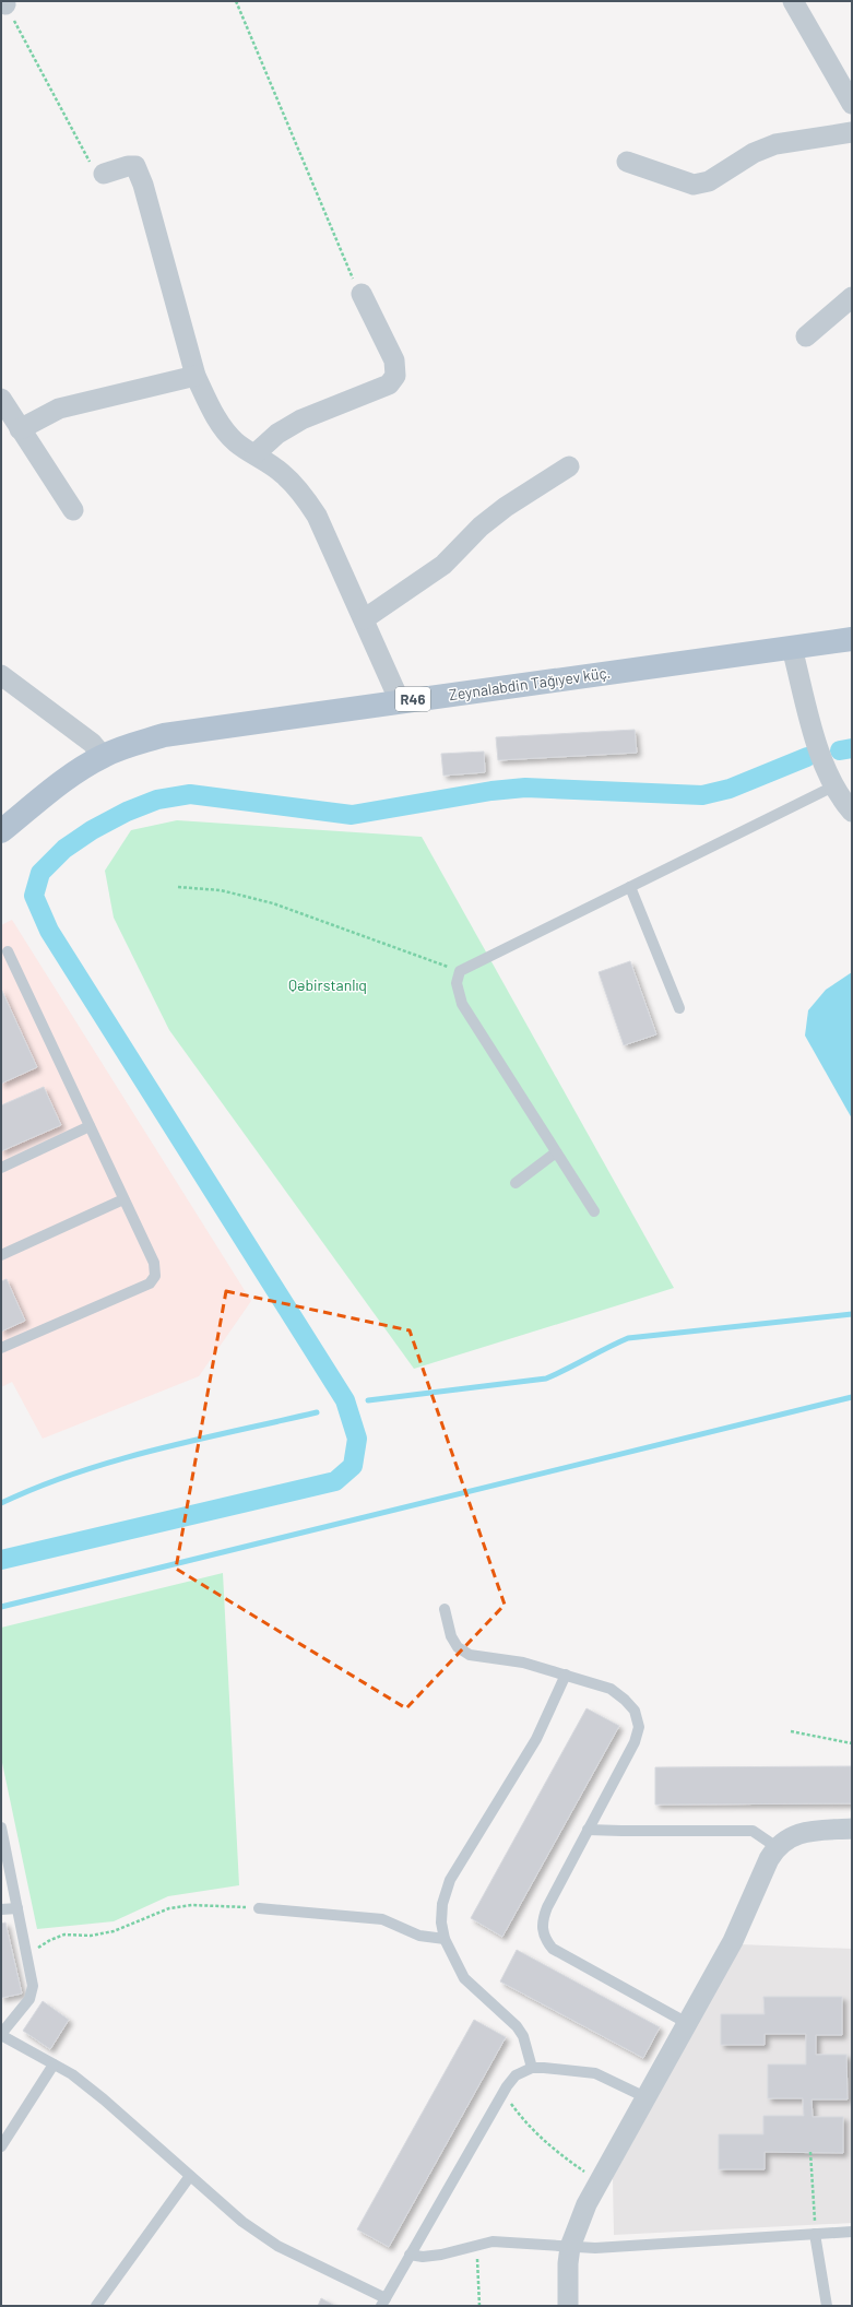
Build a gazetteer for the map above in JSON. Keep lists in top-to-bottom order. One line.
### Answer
{"streets":{"main road":["Zeynalabdin Tağıyev küç.","R46"]},"parks":["Qəbirstanlıq"]}
